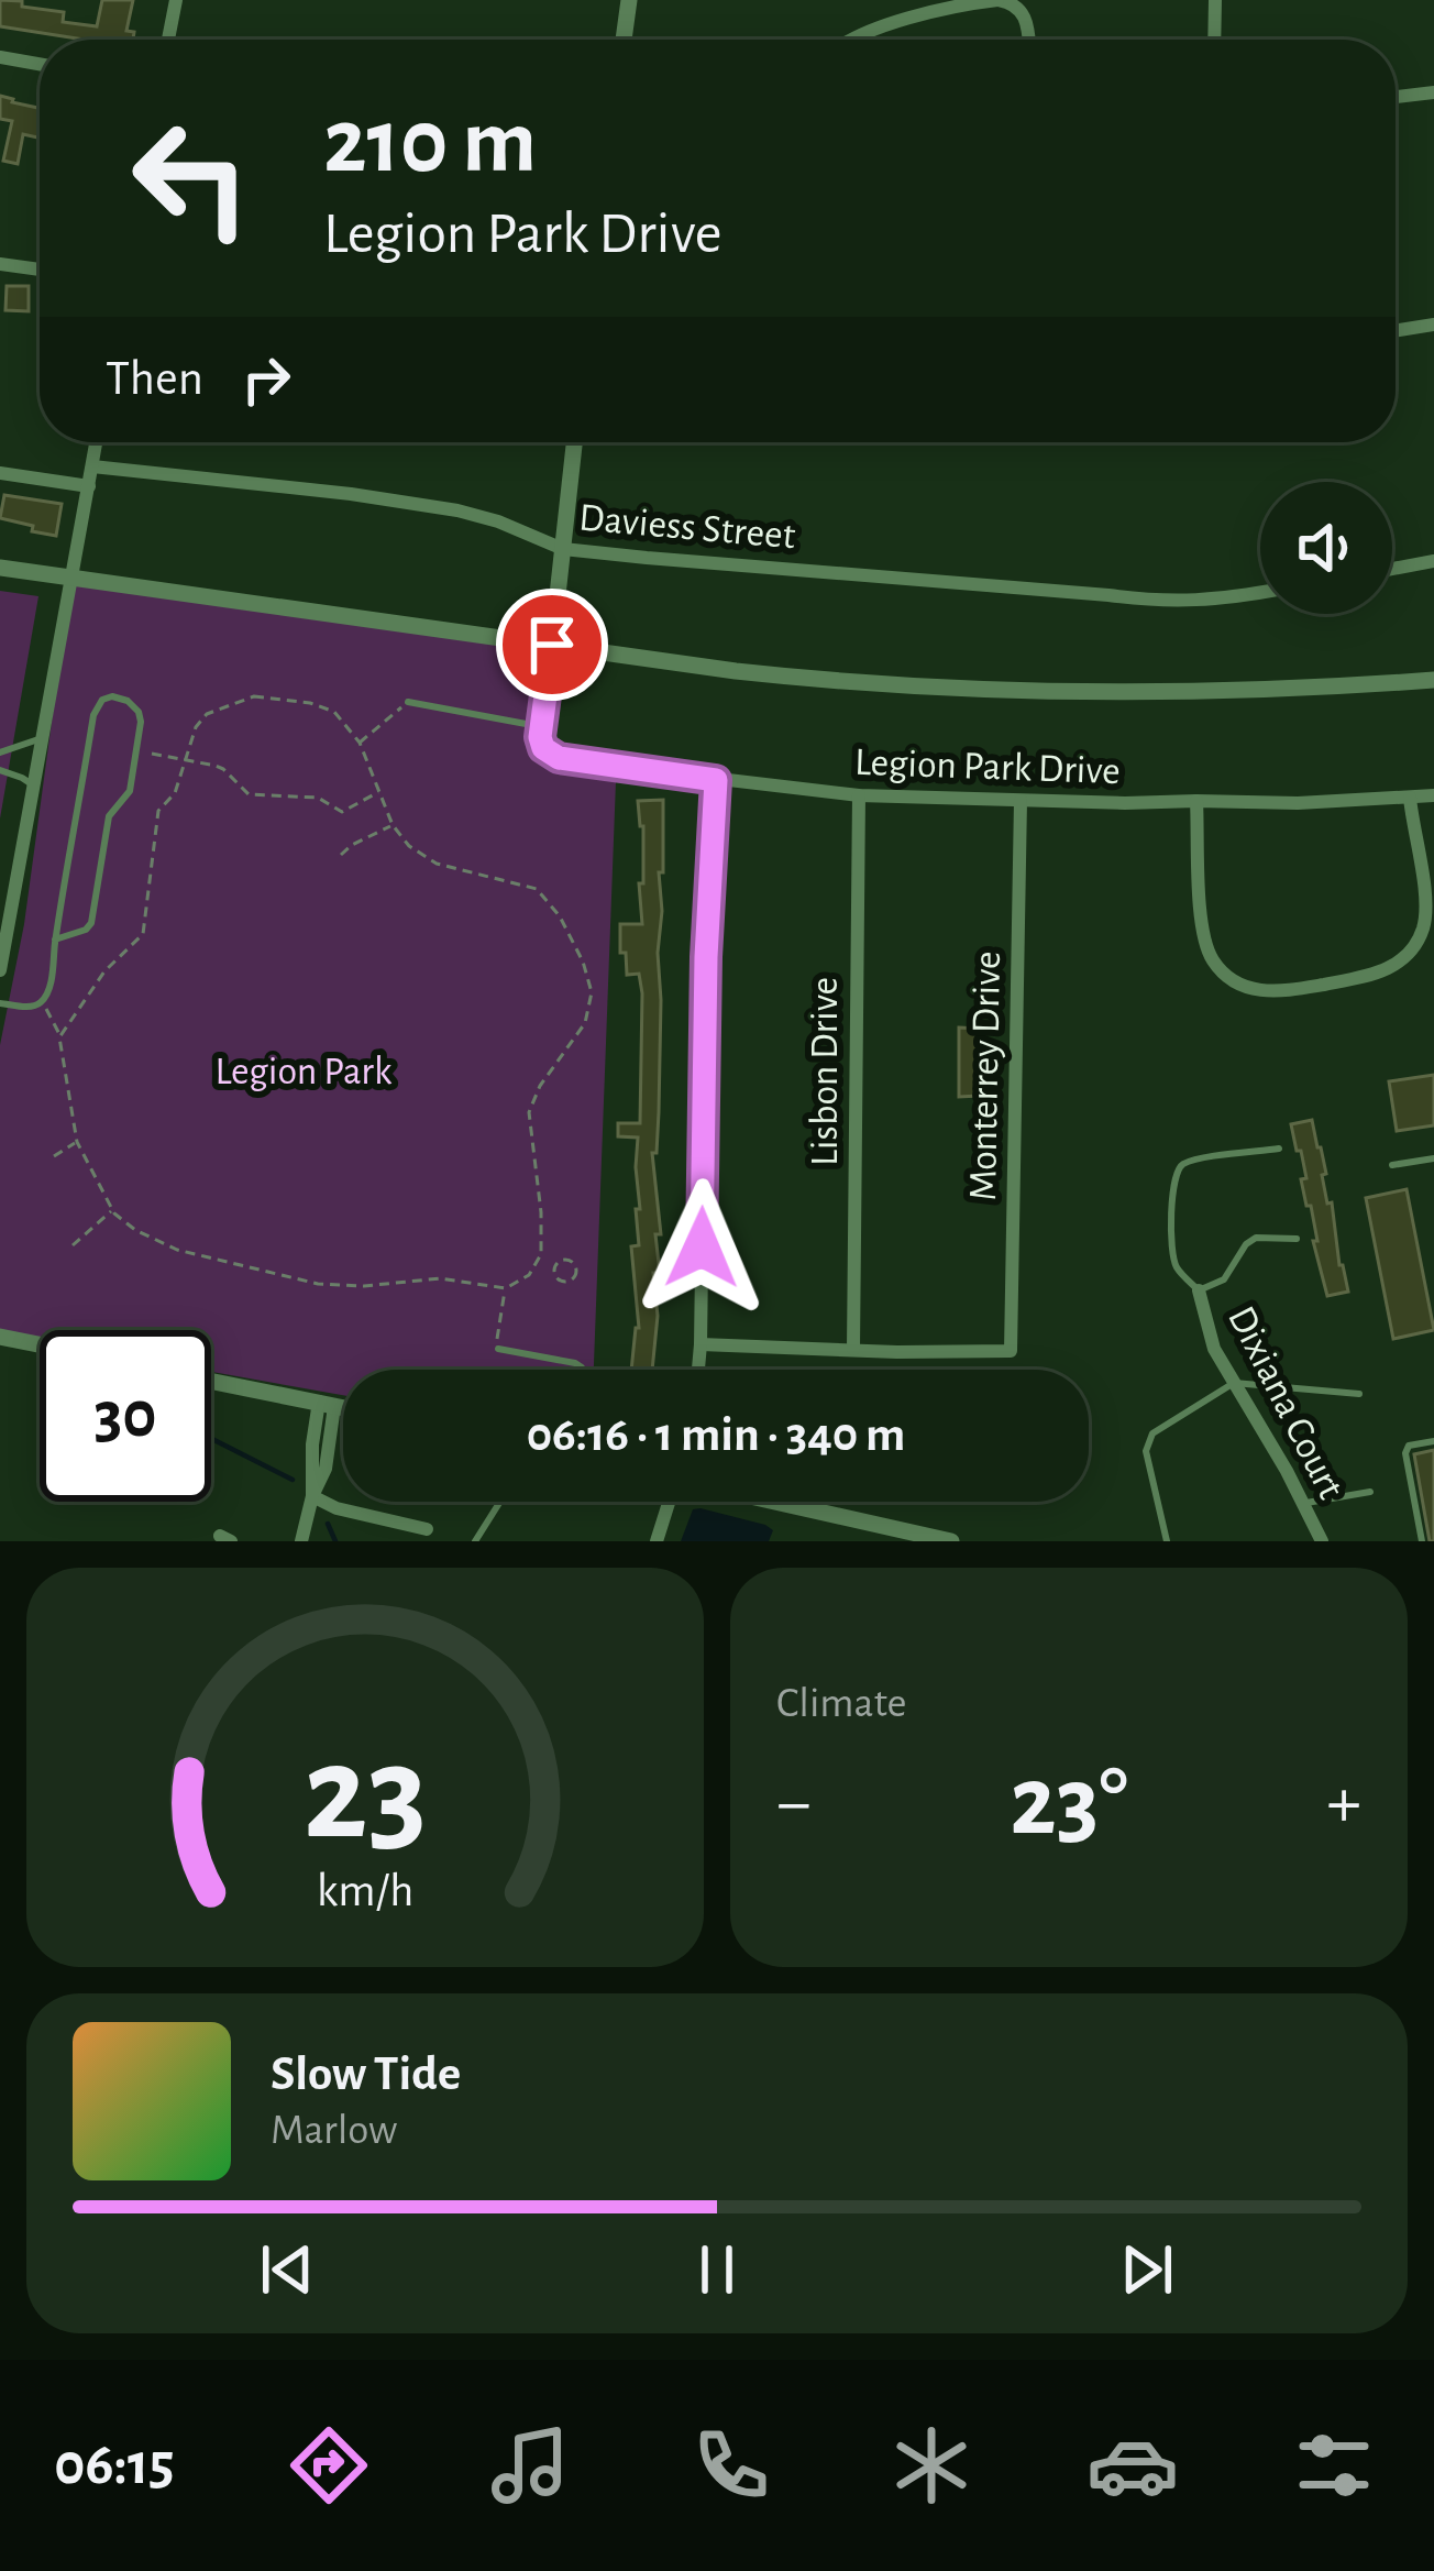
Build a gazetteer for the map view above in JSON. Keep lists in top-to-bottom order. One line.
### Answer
{"streets":{"street":["Daviess Street","Legion Park Drive","Lisbon Drive","Monterrey Drive","Dixiana Court"]},"crossings":[["Legion Park Drive","Lisbon Drive"],["Legion Park Drive","Monterrey Drive"],["Lisbon Drive","Monterrey Drive"]],"parks":["Legion Park"],"page":{"turn":["210 m","Legion Park Drive"],"then":"Then","limit":"30","trip":"06:16 · 1 min · 340 m","tile":"Climate","heat":["−","23°","+"],"song":["Slow Tide","Marlow"],"tabs":"06:15","gauge":["23","km/h"]}}
